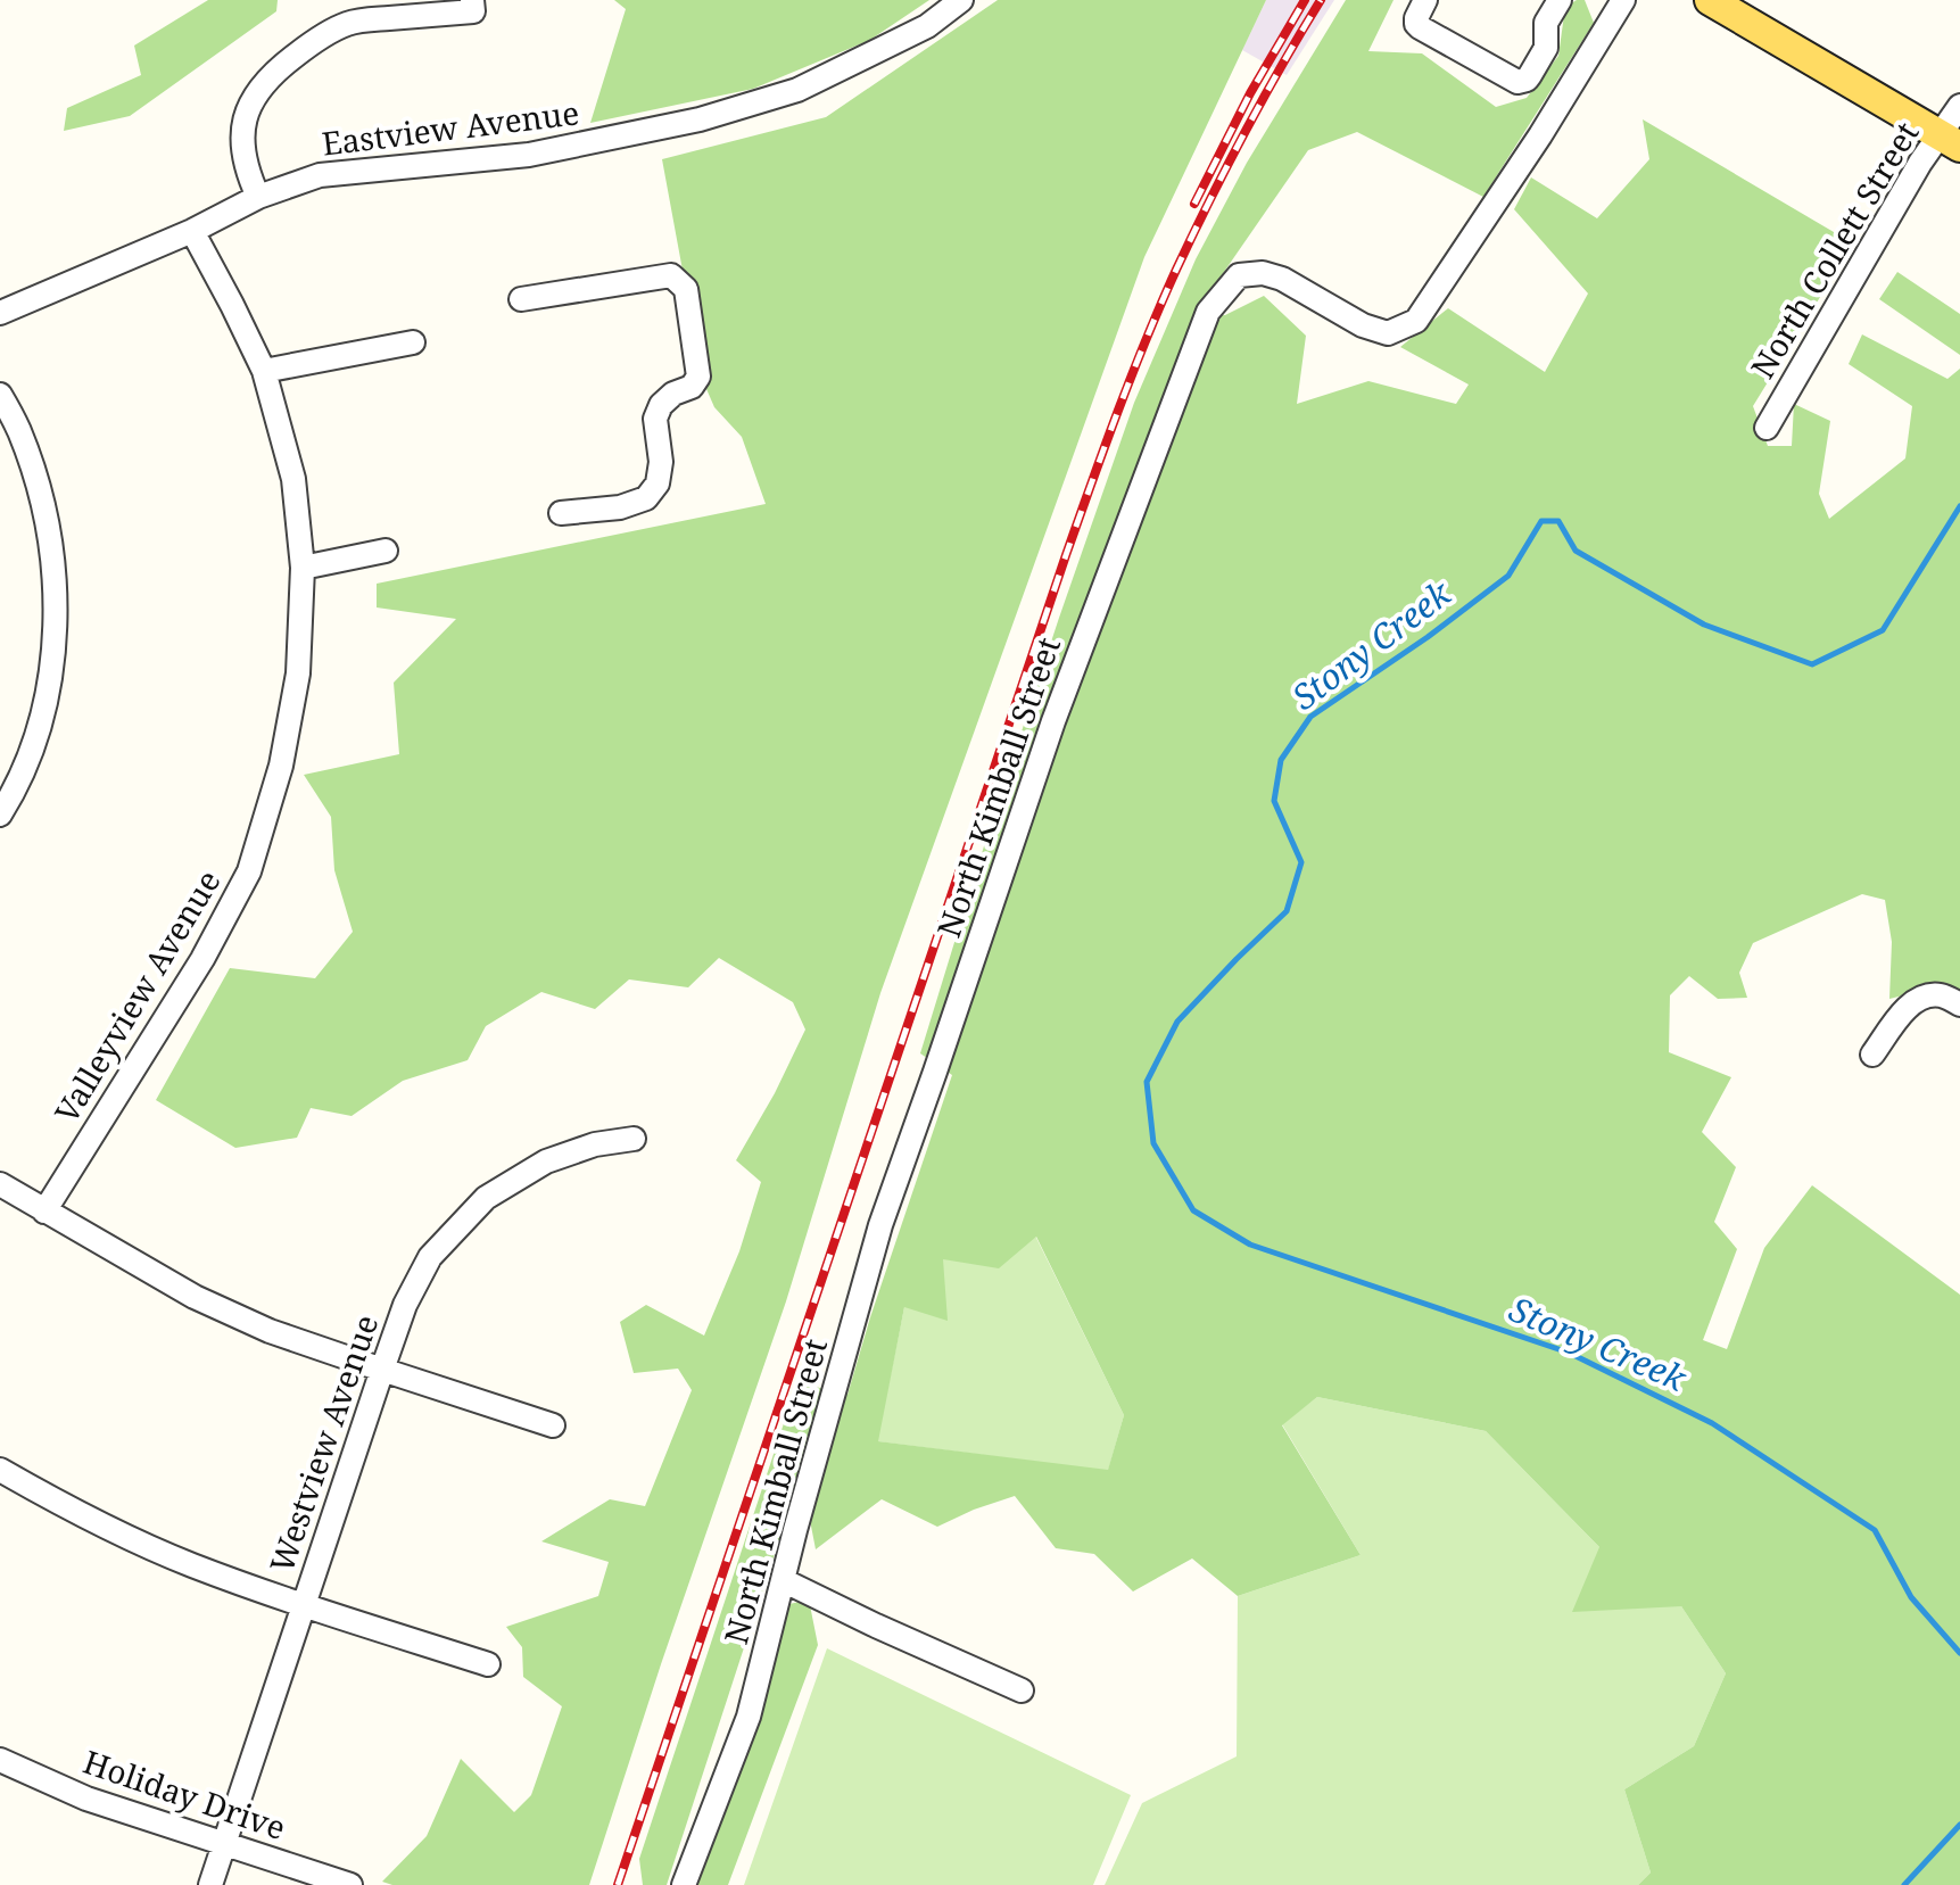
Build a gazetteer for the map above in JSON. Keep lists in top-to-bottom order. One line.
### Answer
{"streets":{"street":["Eastview Avenue","North Collett Street","North Kimball Street","Valleyview Avenue","Westview Avenue","Holiday Drive"]},"crossings":[["Eastview Avenue","Valleyview Avenue"],["Westview Avenue","Holiday Drive"]],"water":["Stony Creek"]}
